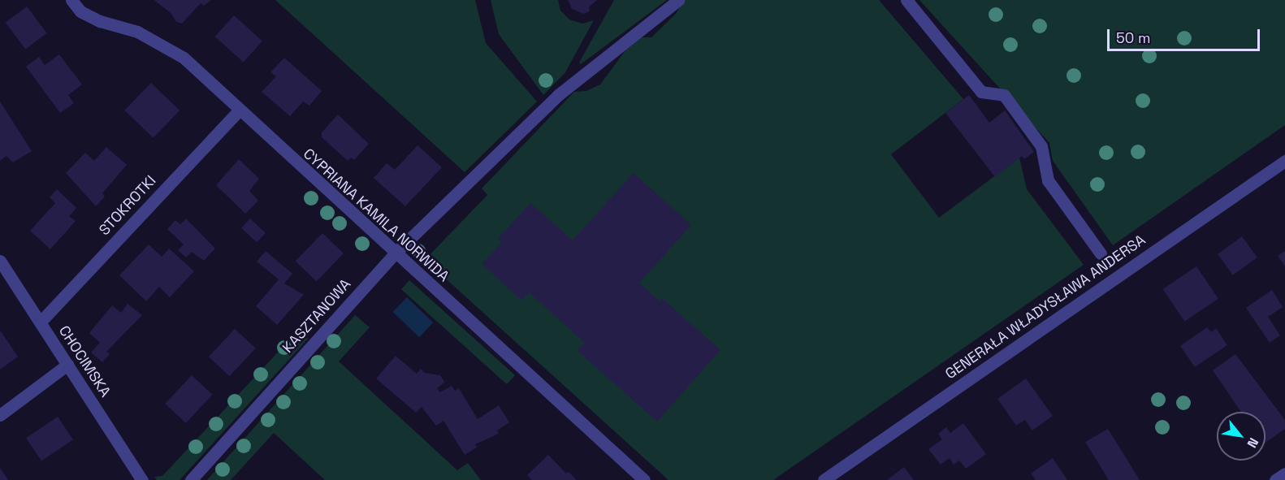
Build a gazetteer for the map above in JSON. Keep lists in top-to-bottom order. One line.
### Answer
{"streets":{"street":["STOKROTKI","CYPRIANA KAMILA NORWIDA","GENERAŁA WŁADYSŁAWA ANDERSA","KASZTANOWA","CHOCIMSKA"]},"crossings":[["STOKROTKI","CYPRIANA KAMILA NORWIDA"],["STOKROTKI","CHOCIMSKA"],["CYPRIANA KAMILA NORWIDA","KASZTANOWA"]],"scale_bar":"50 m","north":"bottom right"}
